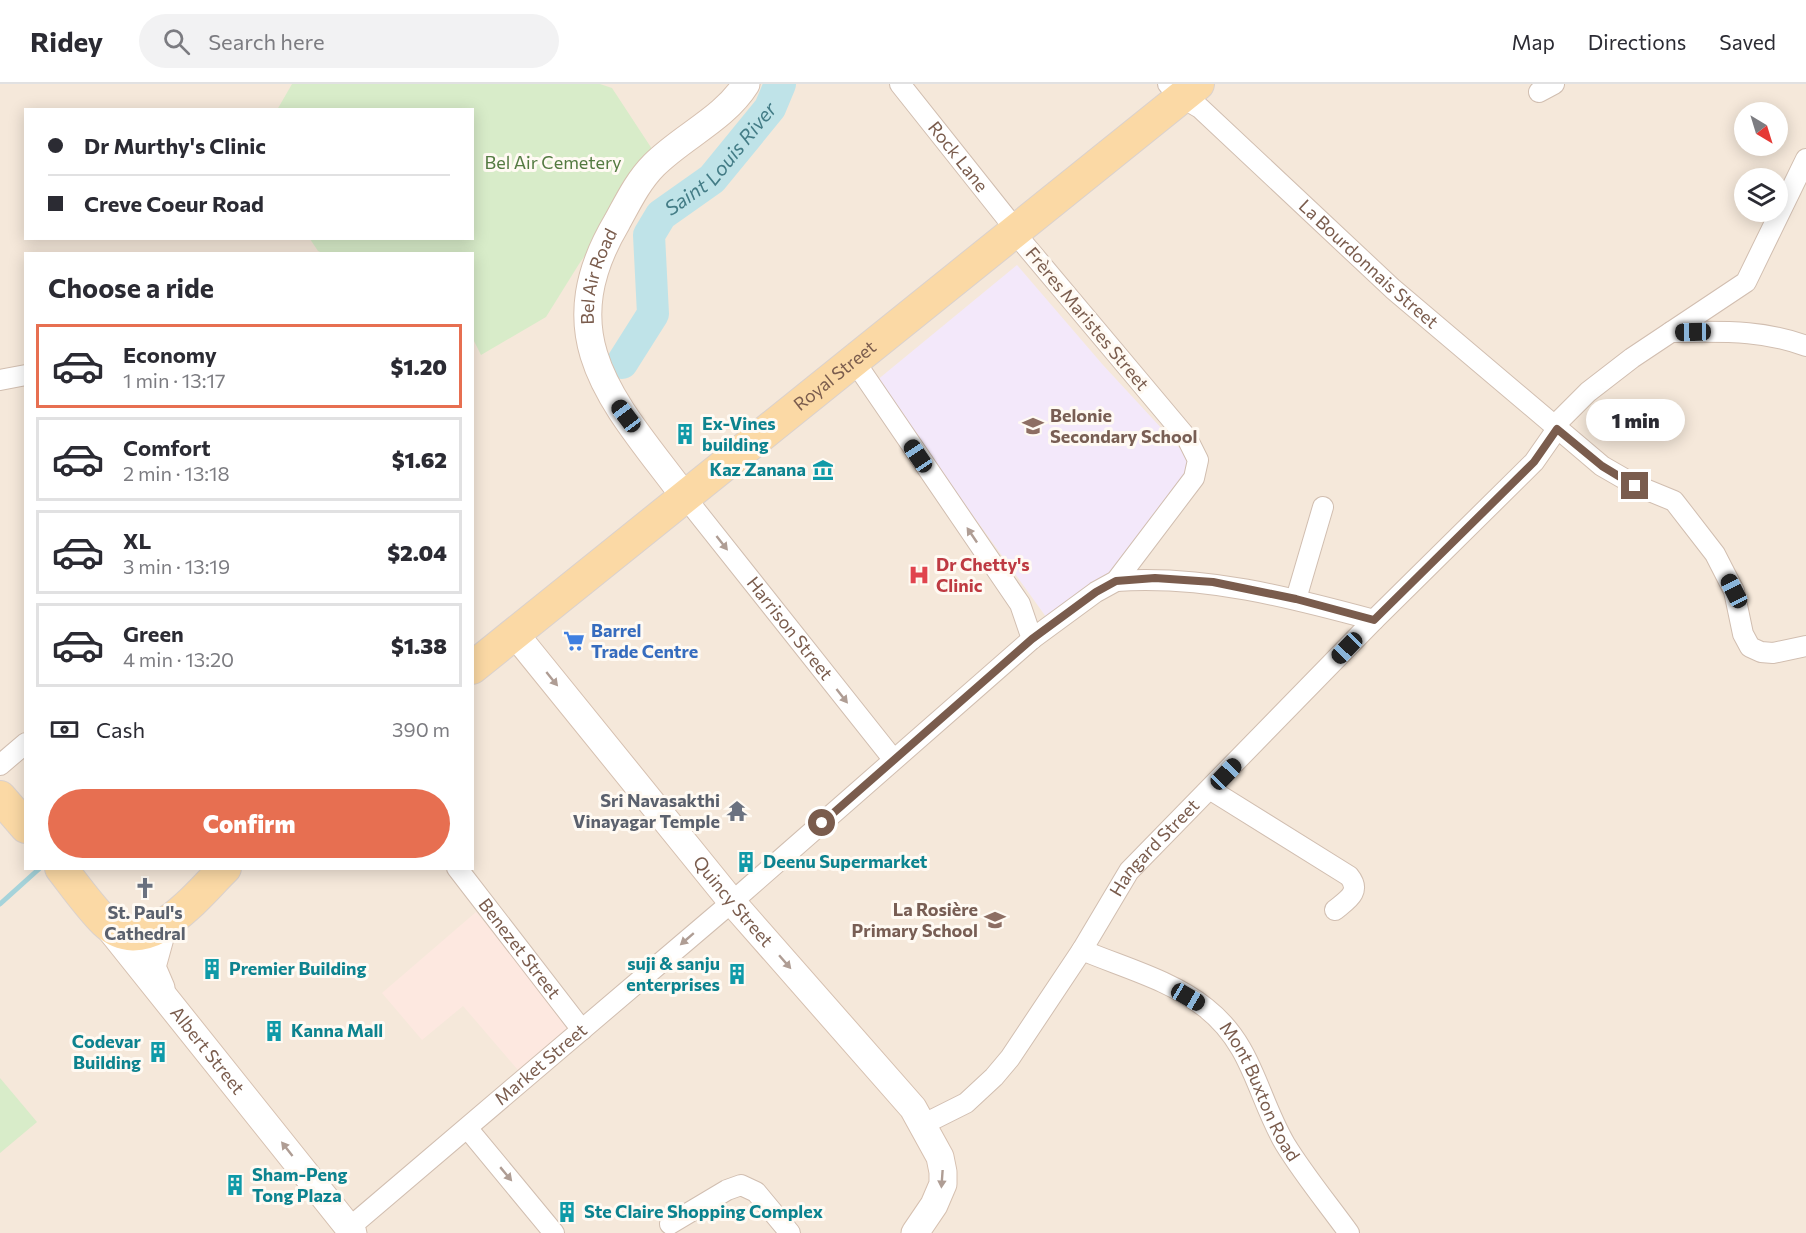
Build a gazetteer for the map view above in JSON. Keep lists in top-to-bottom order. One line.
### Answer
{"streets":{"main road":["Bel Air Road","Royal Street","Quincy Street","Albert Street"],"street":["Rock Lane","La Bourdonnais Street","Frères Maristes Street","Harrison Street","Hangard Street","Benezet Street","Market Street","Mont Buxton Road"]},"crossings":[["Rock Lane","Frères Maristes Street"],["Rock Lane","Royal Street"],["La Bourdonnais Street","Royal Street"],["La Bourdonnais Street","Hangard Street"],["Bel Air Road","Royal Street"],["Bel Air Road","Harrison Street"],["Frères Maristes Street","Royal Street"],["Frères Maristes Street","Market Street"],["Royal Street","Harrison Street"],["Royal Street","Quincy Street"],["Harrison Street","Market Street"],["Hangard Street","Quincy Street"],["Hangard Street","Mont Buxton Road"],["Quincy Street","Market Street"],["Benezet Street","Market Street"],["Albert Street","Market Street"]],"one_way":["Harrison Street","Quincy Street","Albert Street"],"water":["Saint Louis River"],"parks":["Bel Air Cemetery"],"places":{"school or university":["Belonie Secondary School","La Rosière Primary School"],"building":["Ex-Vines building","Deenu Supermarket","Premier Building","suji & sanju enterprises","Kanna Mall","Codevar Building","Sham-Peng Tong Plaza","Ste Claire Shopping Complex"],"museum":["Kaz Zanana"],"hospital":["Dr Chetty's Clinic"],"supermarket":["Barrel Trade Centre"],"temple":["Sri Navasakthi Vinayagar Temple"],"church":["St. Paul's Cathedral"]},"north":"bottom right","page":{"header":"Ridey","search":"Search here","nav":["Map","Directions","Saved"],"banner":["Dr Murthy's Clinic","Creve Coeur Road"],"heading":"Choose a ride","list":[{"name":"Economy","note":"1 min · 13:17","value":"$1.20"},{"name":"Comfort","note":"2 min · 13:18","value":"$1.62"},{"name":"XL","note":"3 min · 13:19","value":"$2.04"},{"name":"Green","note":"4 min · 13:20","value":"$1.38"}],"bubble":"1 min","pay":["Cash","390 m"],"buttons":"Confirm"}}
